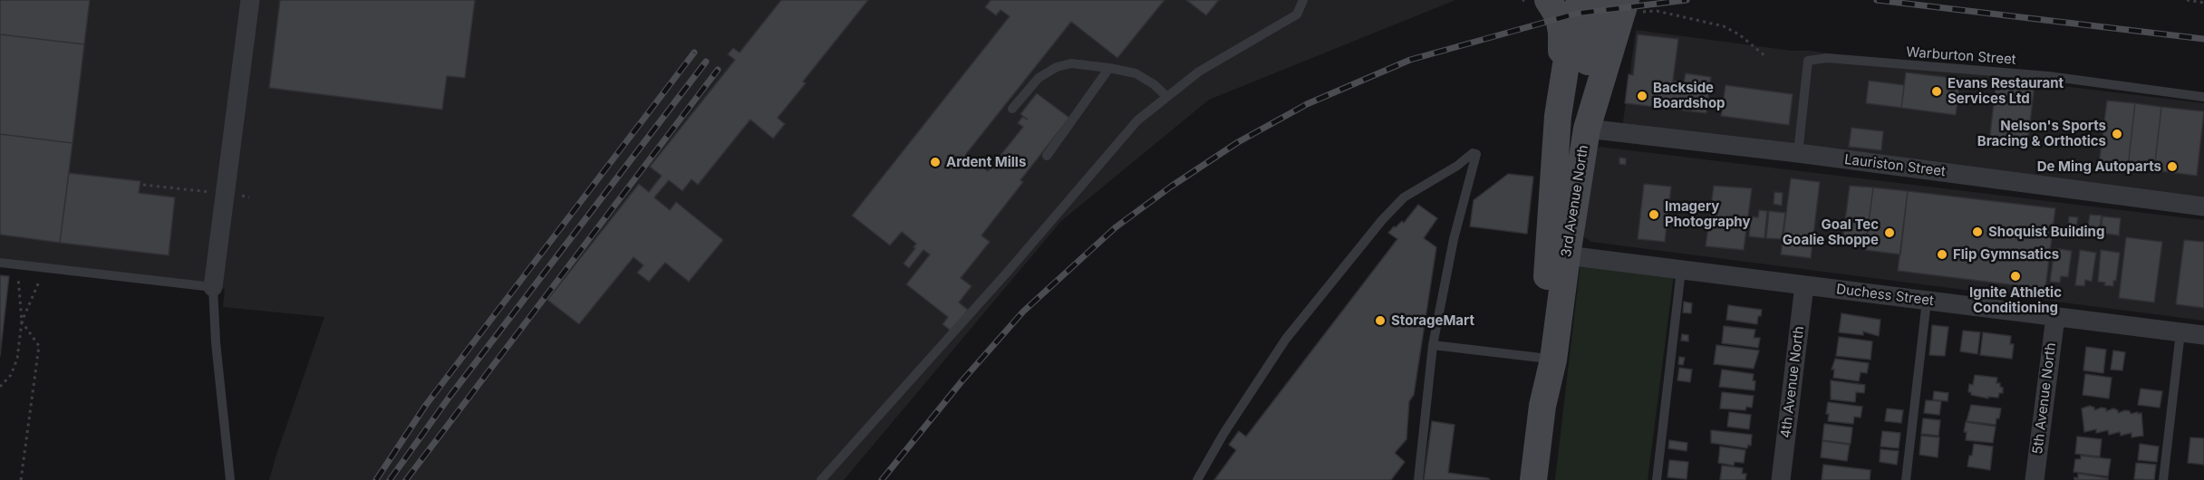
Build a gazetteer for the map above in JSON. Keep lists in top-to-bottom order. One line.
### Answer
{"streets":{"main road":["3rd Avenue North"],"street":["Lauriston Street","Duchess Street","4th Avenue North","5th Avenue North"],"lane":["Warburton Street"]},"crossings":[["Warburton Street","Lauriston Street"],["Lauriston Street","3rd Avenue North"],["3rd Avenue North","Duchess Street"],["Duchess Street","4th Avenue North"],["Duchess Street","5th Avenue North"]],"places":["Evans Restaurant Services Ltd","Backside Boardshop","Nelson's Sports Bracing & Orthotics","Ardent Mills","De Ming Autoparts","Imagery Photography","Shoquist Building","Goal Tec Goalie Shoppe","Flip Gymnsatics","Ignite Athletic Conditioning","StorageMart"]}
